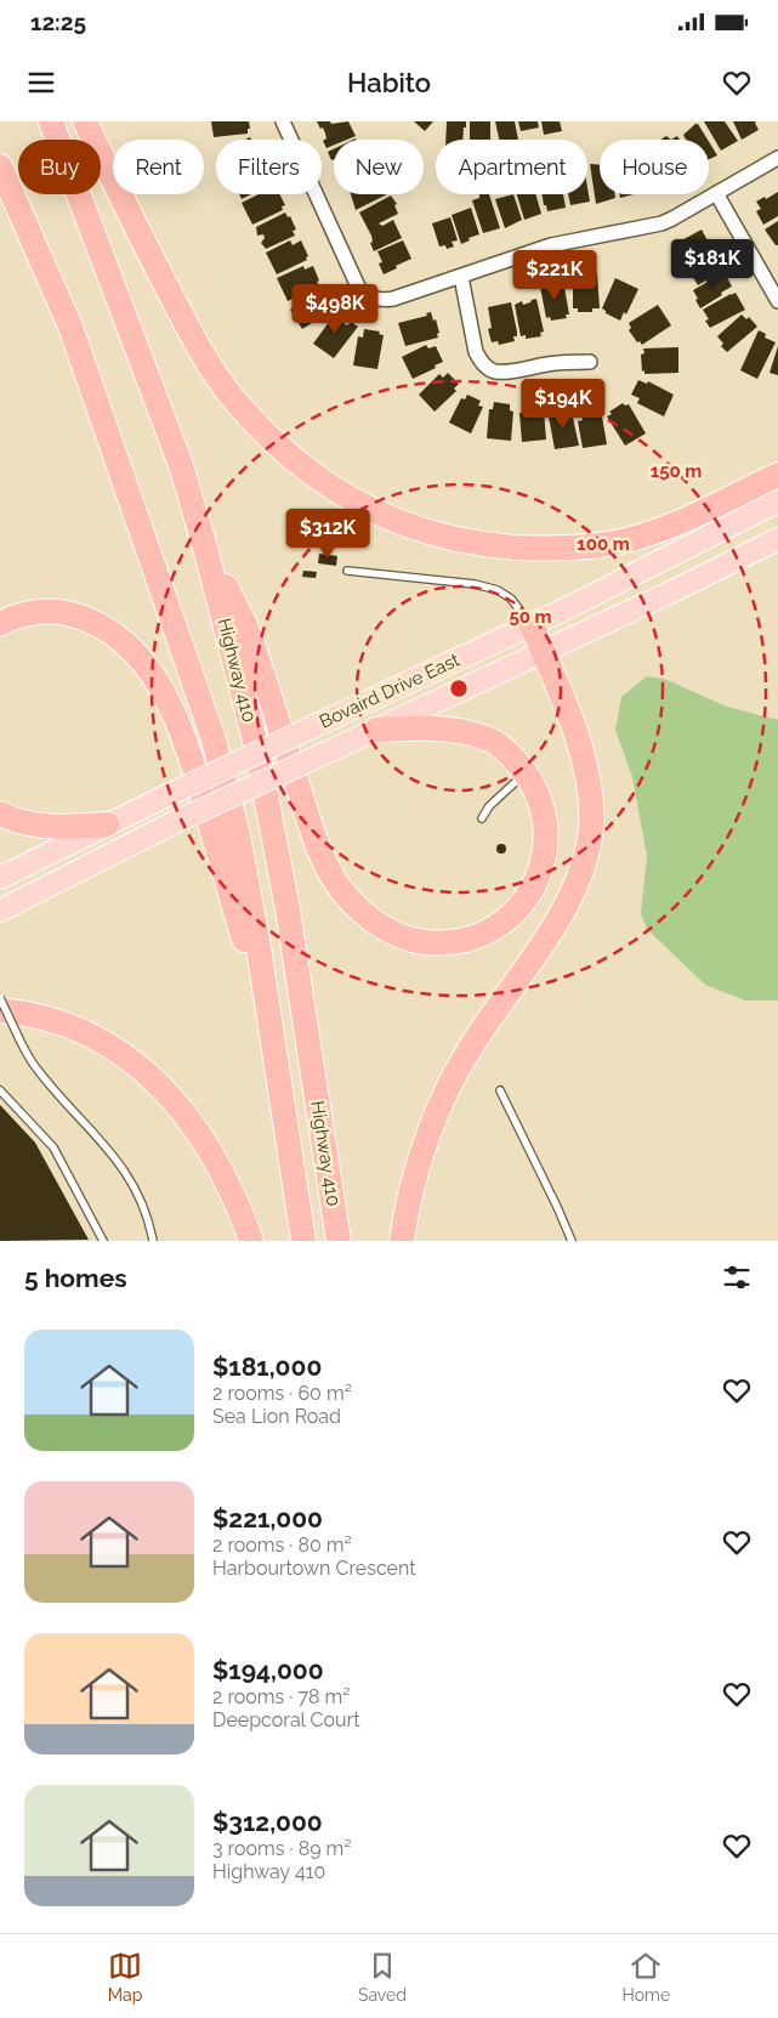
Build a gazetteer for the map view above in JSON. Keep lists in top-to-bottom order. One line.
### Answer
{"streets":{"highway":["Highway 410"],"main road":["Bovaird Drive East"]},"page":{"status":"12:25","header":"Habito","chip":["Buy","Rent","Filters","New","Apartment","House"],"price":["$181K","$221K","$498K","$194K","$312K"],"heading":"5 homes","list":[{"name":"$181,000","note":"2 rooms · 60 m² · Sea Lion Road"},{"name":"$221,000","note":"2 rooms · 80 m² · Harbourtown Crescent"},{"name":"$194,000","note":"2 rooms · 78 m² · Deepcoral Court"},{"name":"$312,000","note":"3 rooms · 89 m² · Highway 410"}],"tabs":["Map","Saved","Home"]},"rings":["150 m","100 m","50 m"]}
